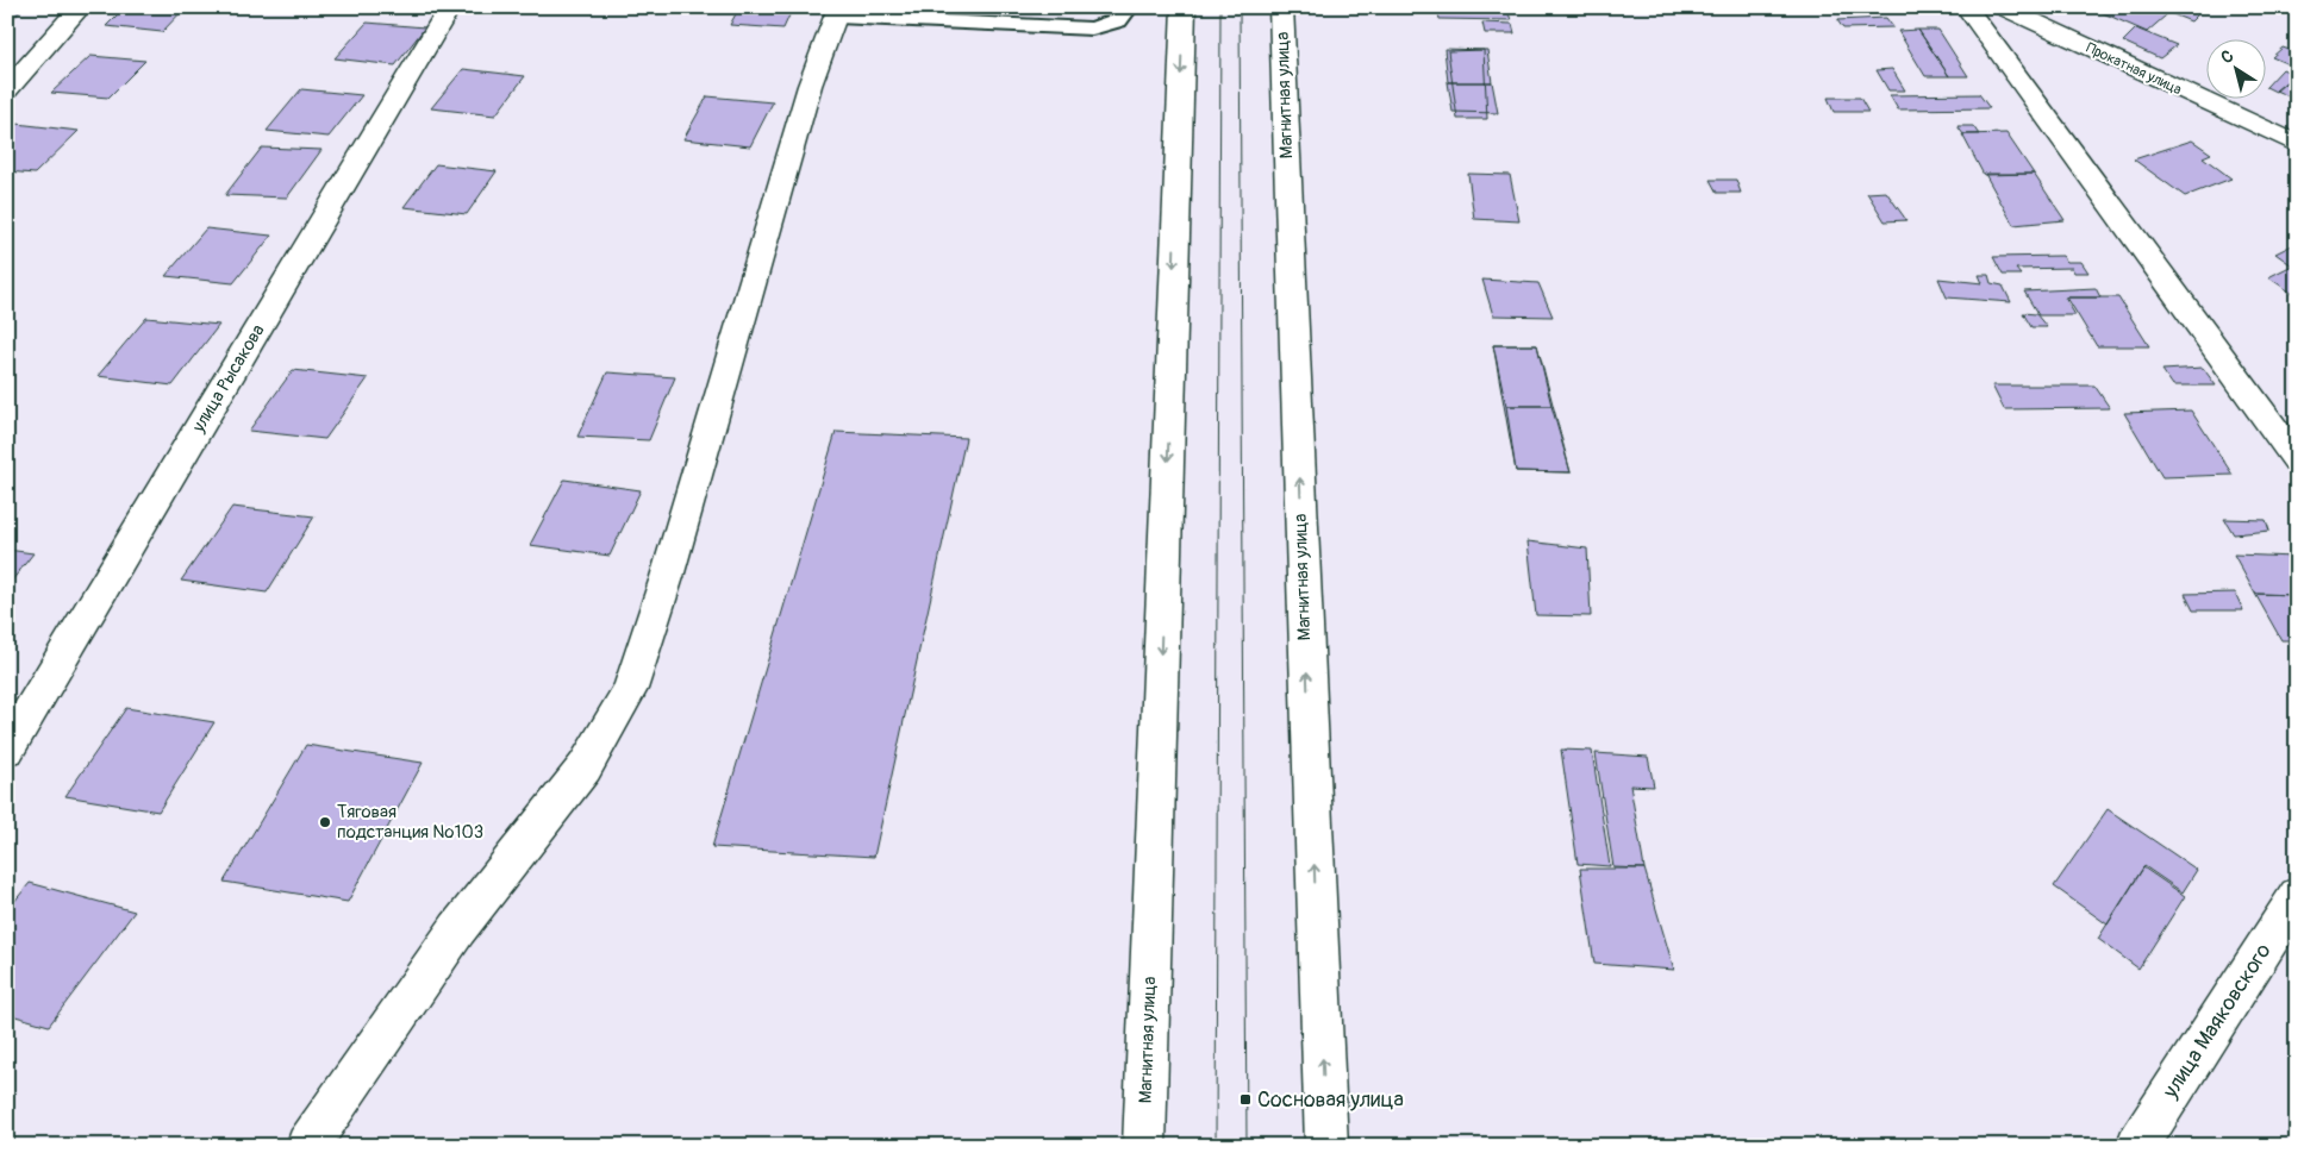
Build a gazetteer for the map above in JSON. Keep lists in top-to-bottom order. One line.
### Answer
{"streets":{"street":["Прокатная улица","Магнитная улица","улица Рысакова","улица Маяковского"]},"places":{"other":["Тяговая подстанция №103"],"transit":["Сосновая улица"]},"north":"top left"}
